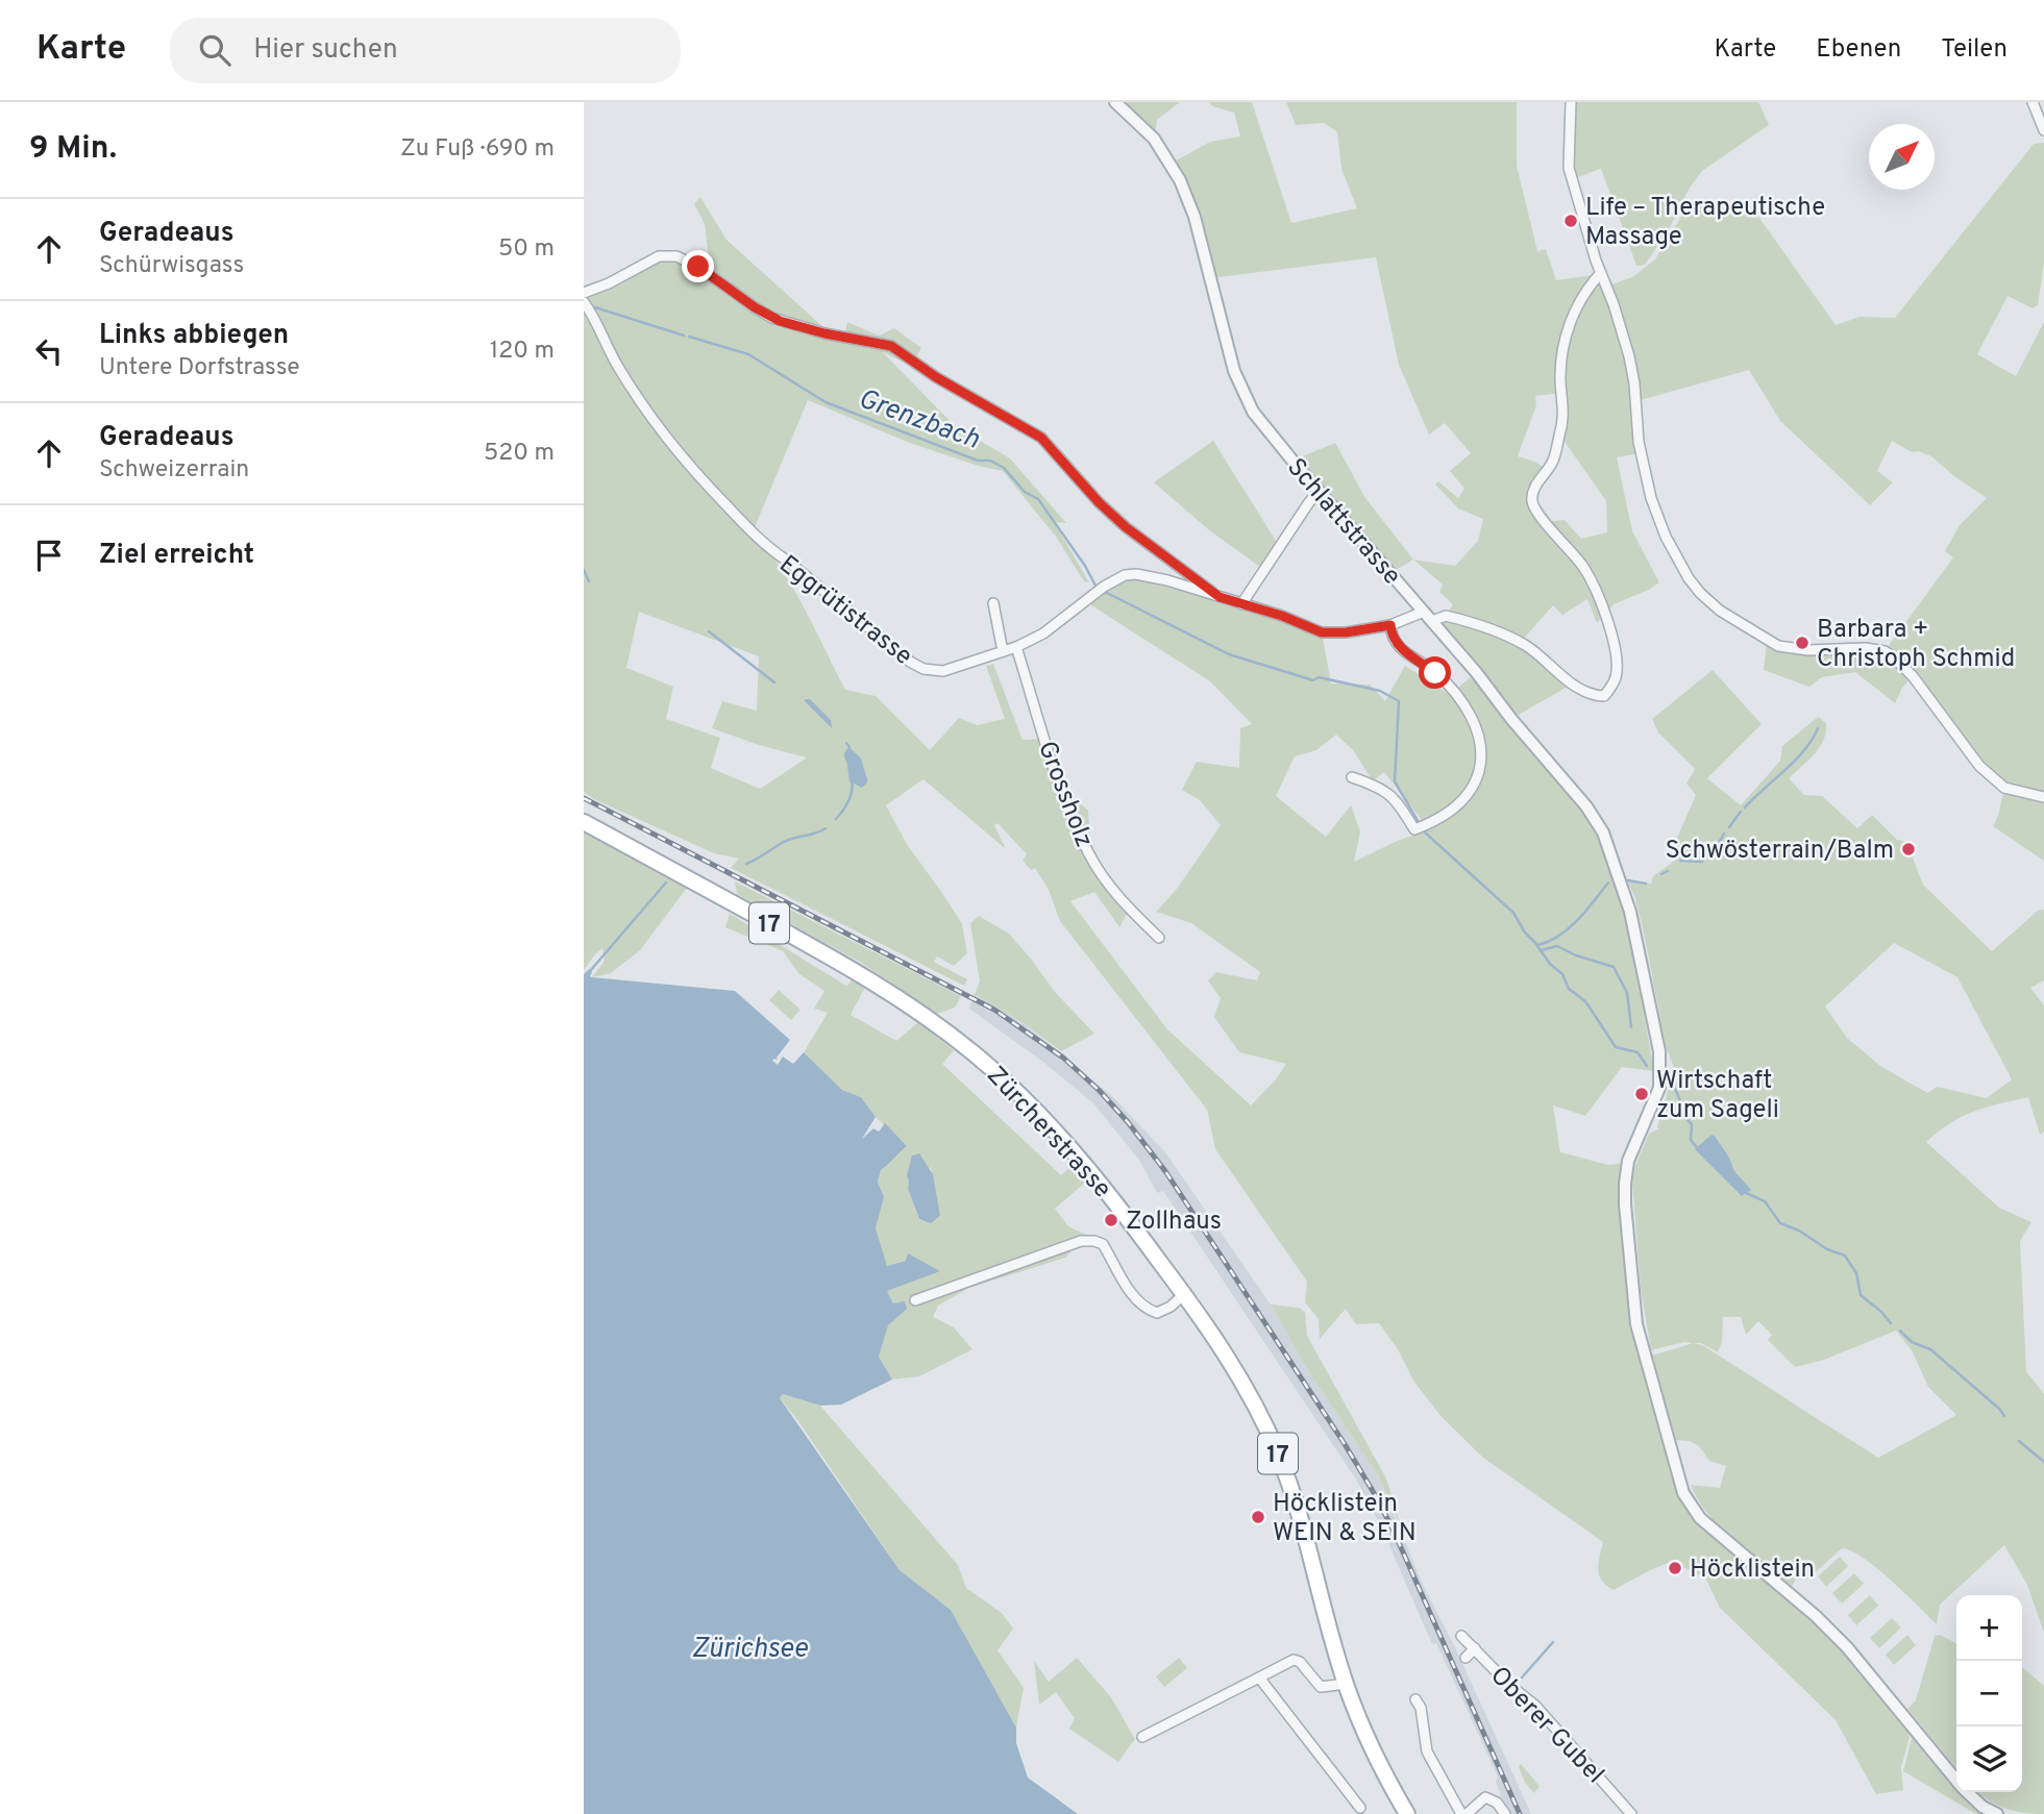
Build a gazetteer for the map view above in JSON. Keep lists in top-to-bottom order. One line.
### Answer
{"streets":{"main road":["17","Zürcherstrasse"],"street":["Schlattstrasse","Eggrütistrasse","Grossholz","Oberer Gubel"]},"crossings":[["Schlattstrasse","Eggrütistrasse"],["Eggrütistrasse","Grossholz"]],"water":["Grenzbach","Zürichsee"],"places":["Life – Therapeutische Massage","Barbara + Christoph Schmid","Schwösterrain/Balm","Wirtschaft zum Sageli","Zollhaus","Höcklistein WEIN & SEIN","Höcklistein"],"north":"top right","page":{"header":"Karte","search":"Hier suchen","nav":["Karte","Ebenen","Teilen"],"heading":["9 Min.","Zu Fuß · 690 m"],"list":[["Geradeaus","Schürwisgass","50 m"],["Links abbiegen","Untere Dorfstrasse","120 m"],["Geradeaus","Schweizerrain","520 m"],"Ziel erreicht"],"map_buttons":["+","−"]}}
